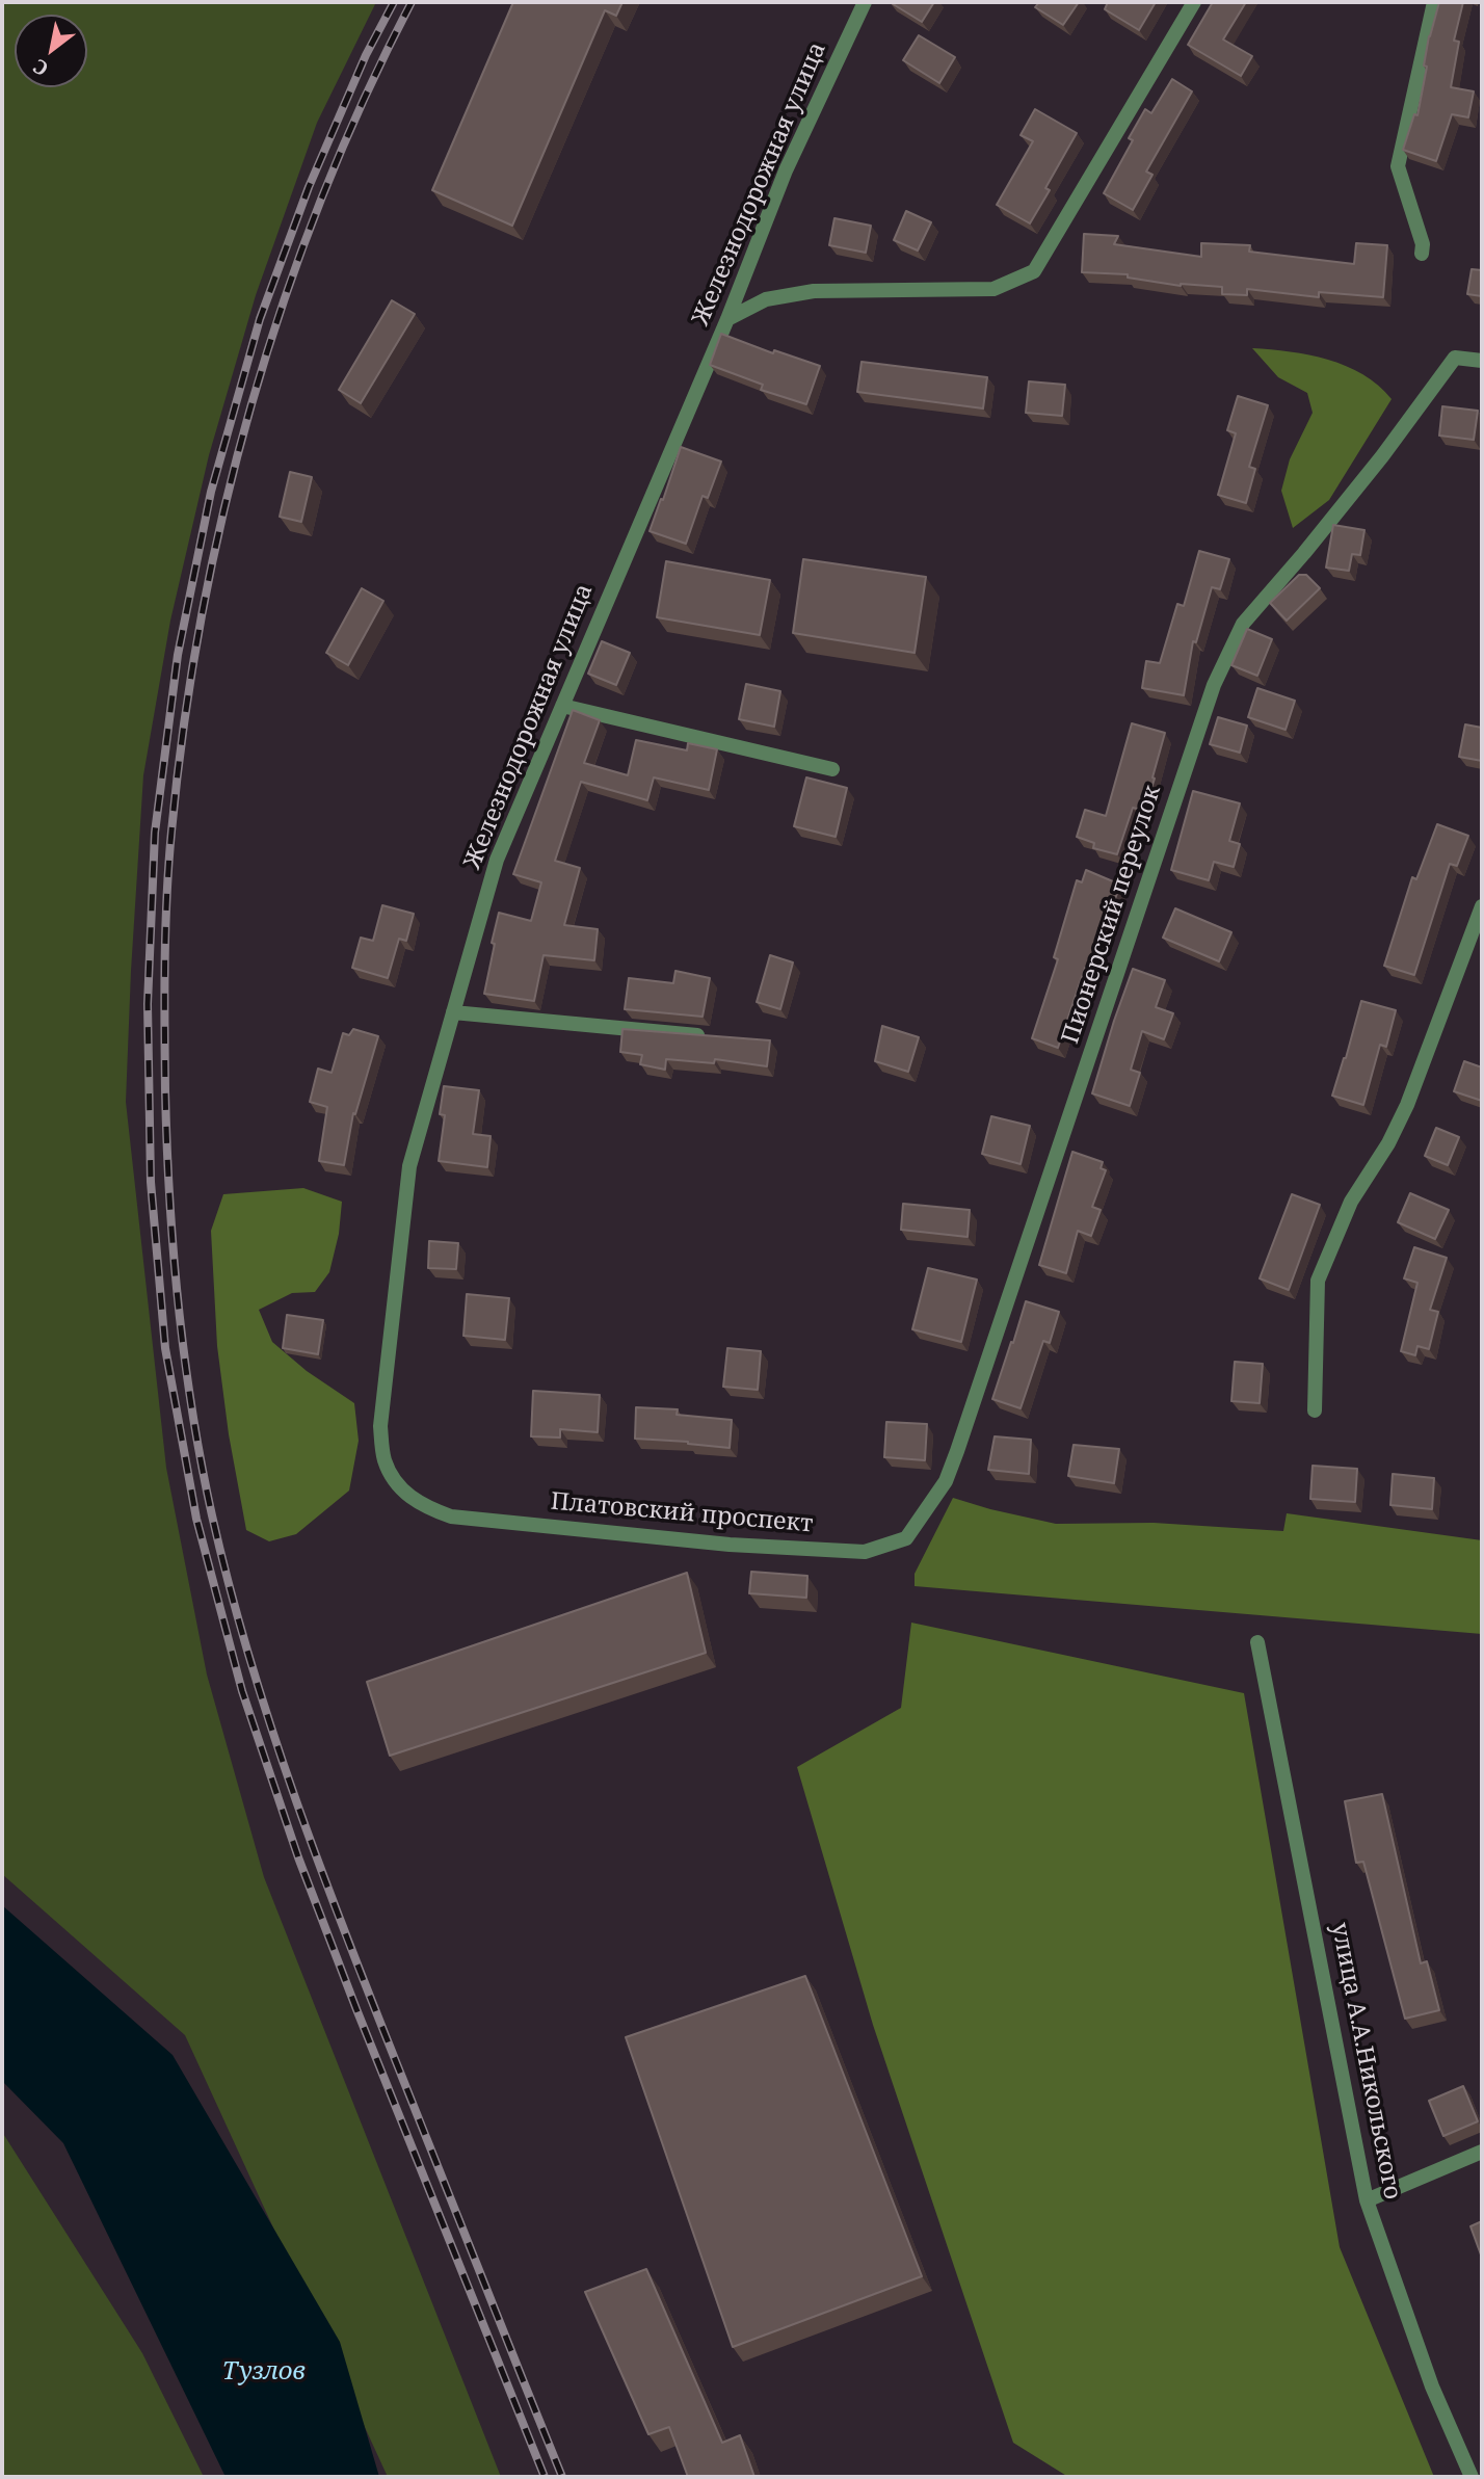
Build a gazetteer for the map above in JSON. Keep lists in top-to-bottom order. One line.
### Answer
{"streets":{"street":["Железнодорожная улица","Пионерский переулок","Платовский проспект","улица А.А.Никольского"]},"crossings":[["Железнодорожная улица","Платовский проспект"],["Пионерский переулок","Платовский проспект"]],"water":["Тузлов"],"north":"bottom left"}
